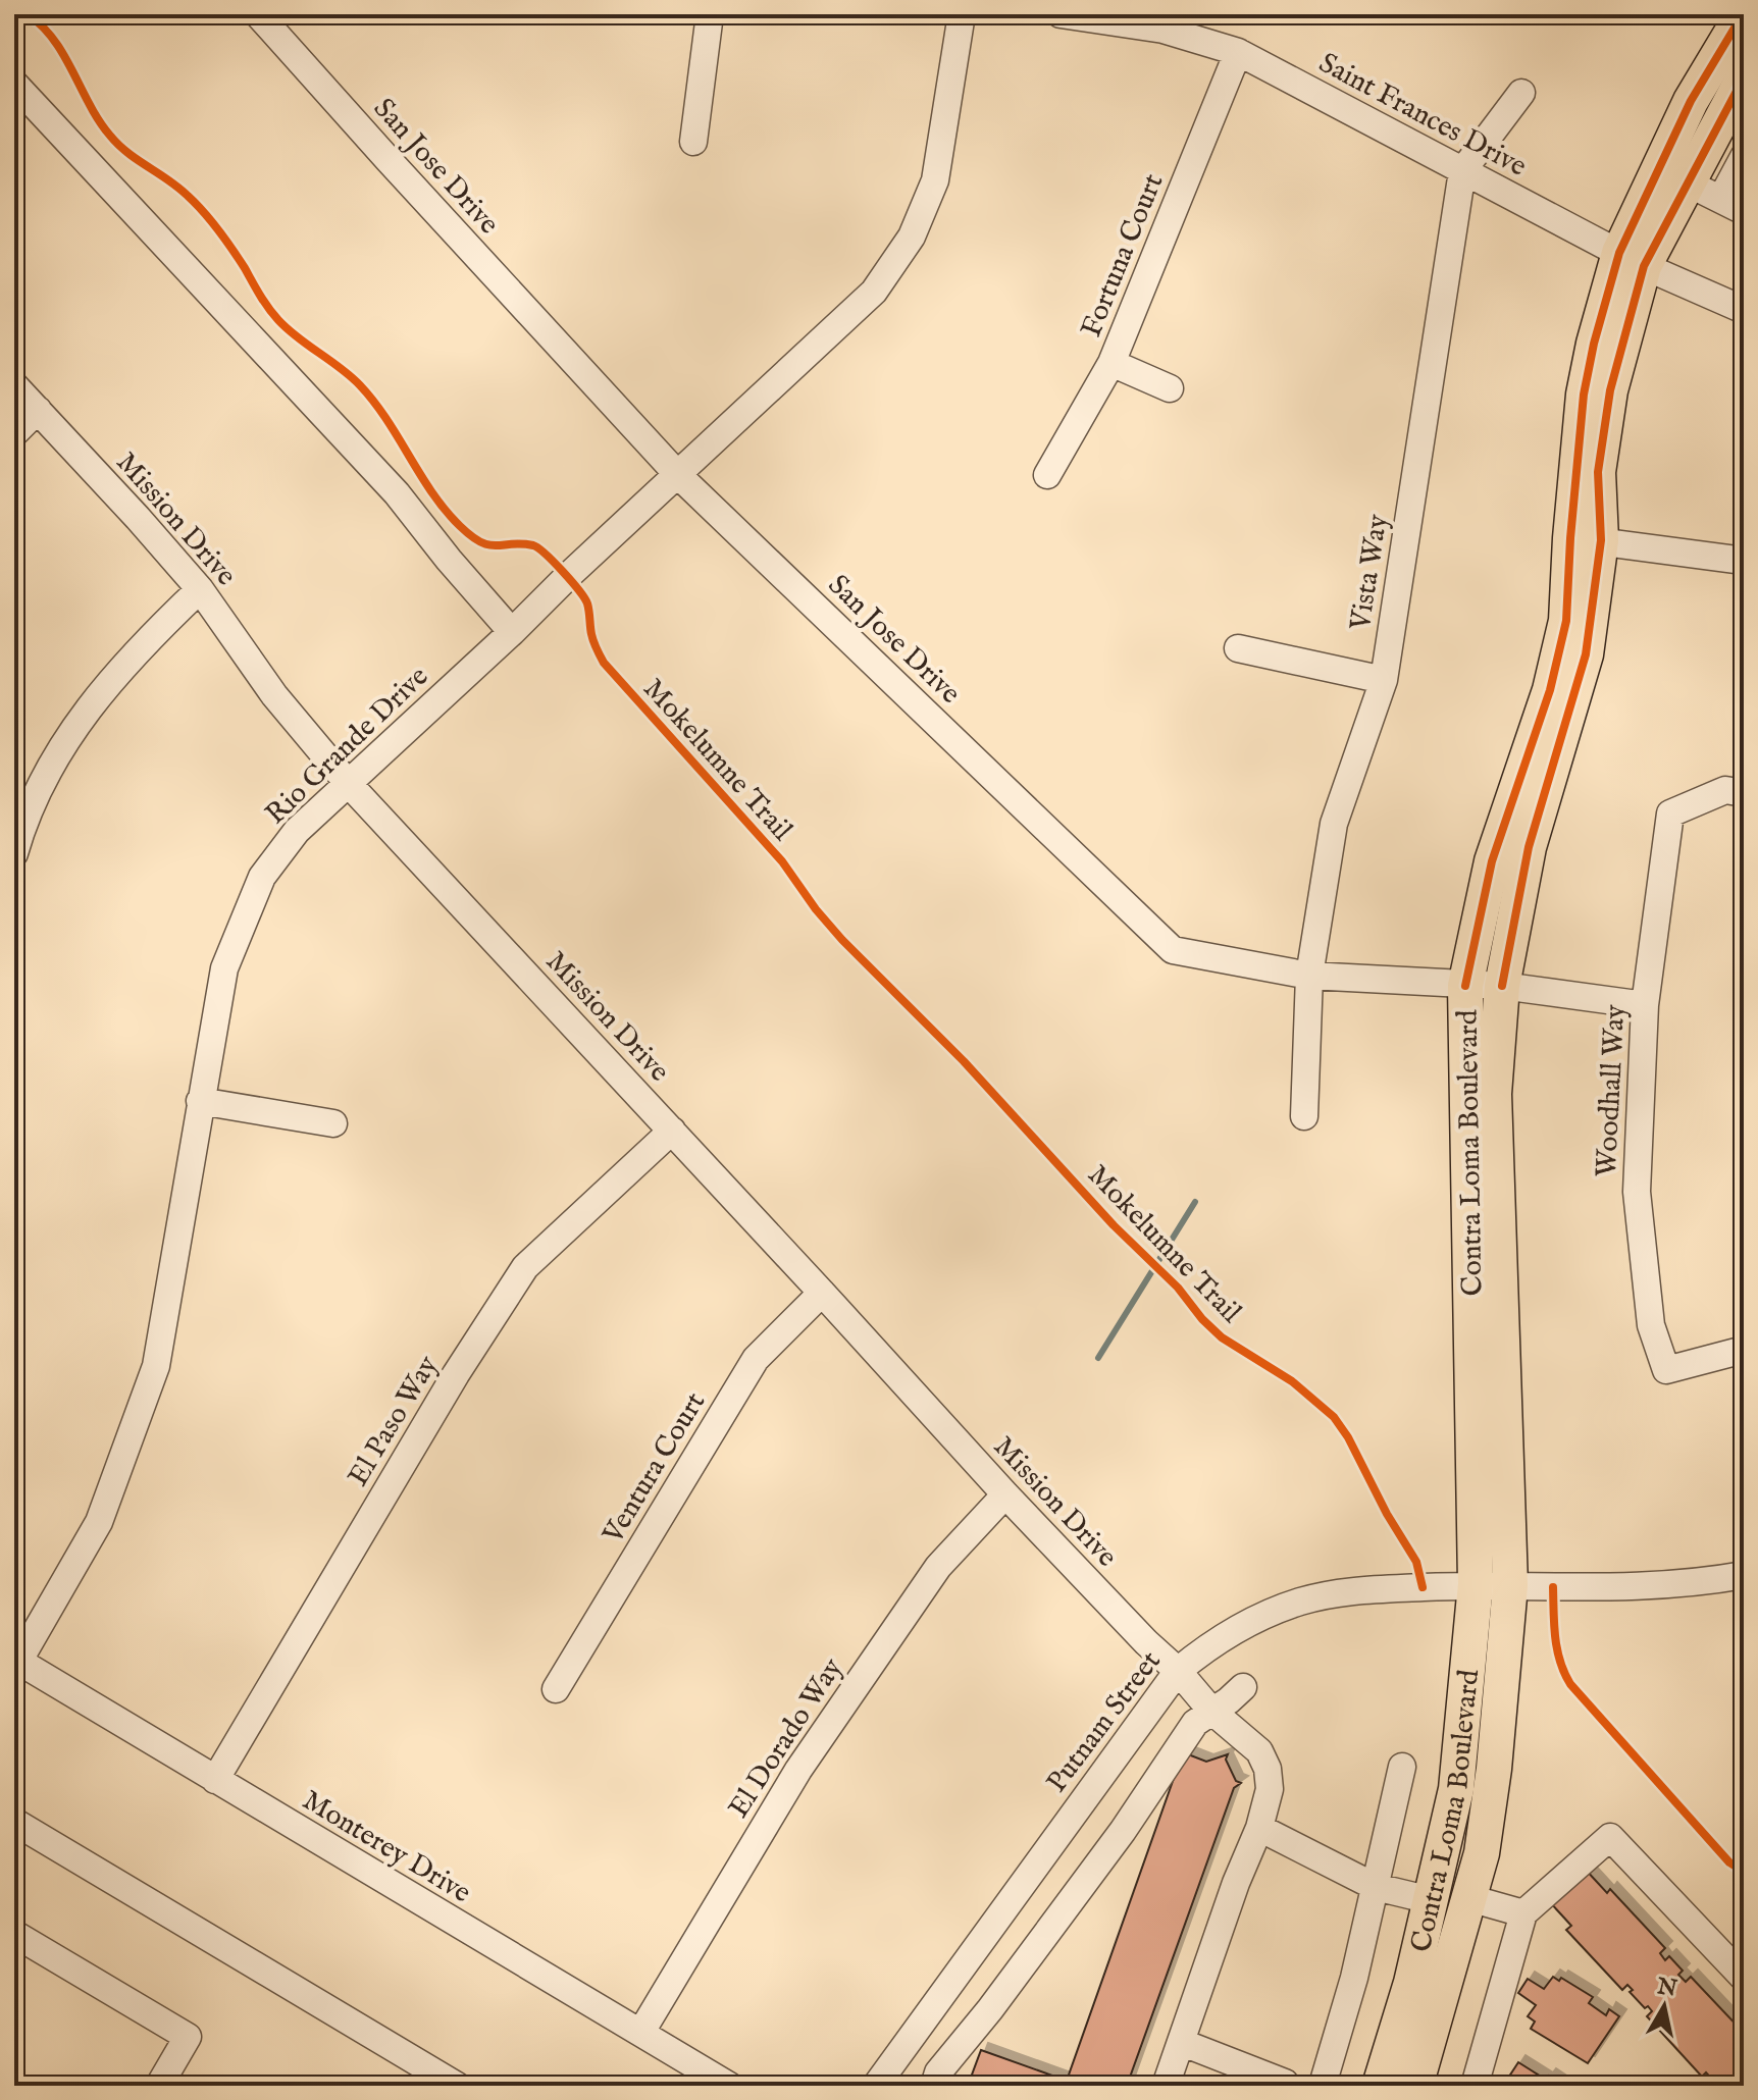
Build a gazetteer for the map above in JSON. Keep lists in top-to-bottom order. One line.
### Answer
{"streets":{"main road":["Contra Loma Boulevard"],"street":["Saint Frances Drive","San Jose Drive","Fortuna Court","Mission Drive","Vista Way","Rio Grande Drive","Woodhall Way","El Paso Way","Ventura Court","Putnam Street","El Dorado Way","Monterey Drive"],"cycle path":["Mokelumne Trail"]},"crossings":[["Saint Frances Drive","Fortuna Court"],["Saint Frances Drive","Vista Way"],["Saint Frances Drive","Contra Loma Boulevard"],["San Jose Drive","Vista Way"],["San Jose Drive","Rio Grande Drive"],["San Jose Drive","Woodhall Way"],["San Jose Drive","Contra Loma Boulevard"],["Mission Drive","Rio Grande Drive"],["Mission Drive","El Paso Way"],["Mission Drive","Ventura Court"],["Mission Drive","Putnam Street"],["Mission Drive","El Dorado Way"],["Rio Grande Drive","Monterey Drive"],["Contra Loma Boulevard","Putnam Street"],["El Paso Way","Monterey Drive"],["El Dorado Way","Monterey Drive"]],"north":"top"}
